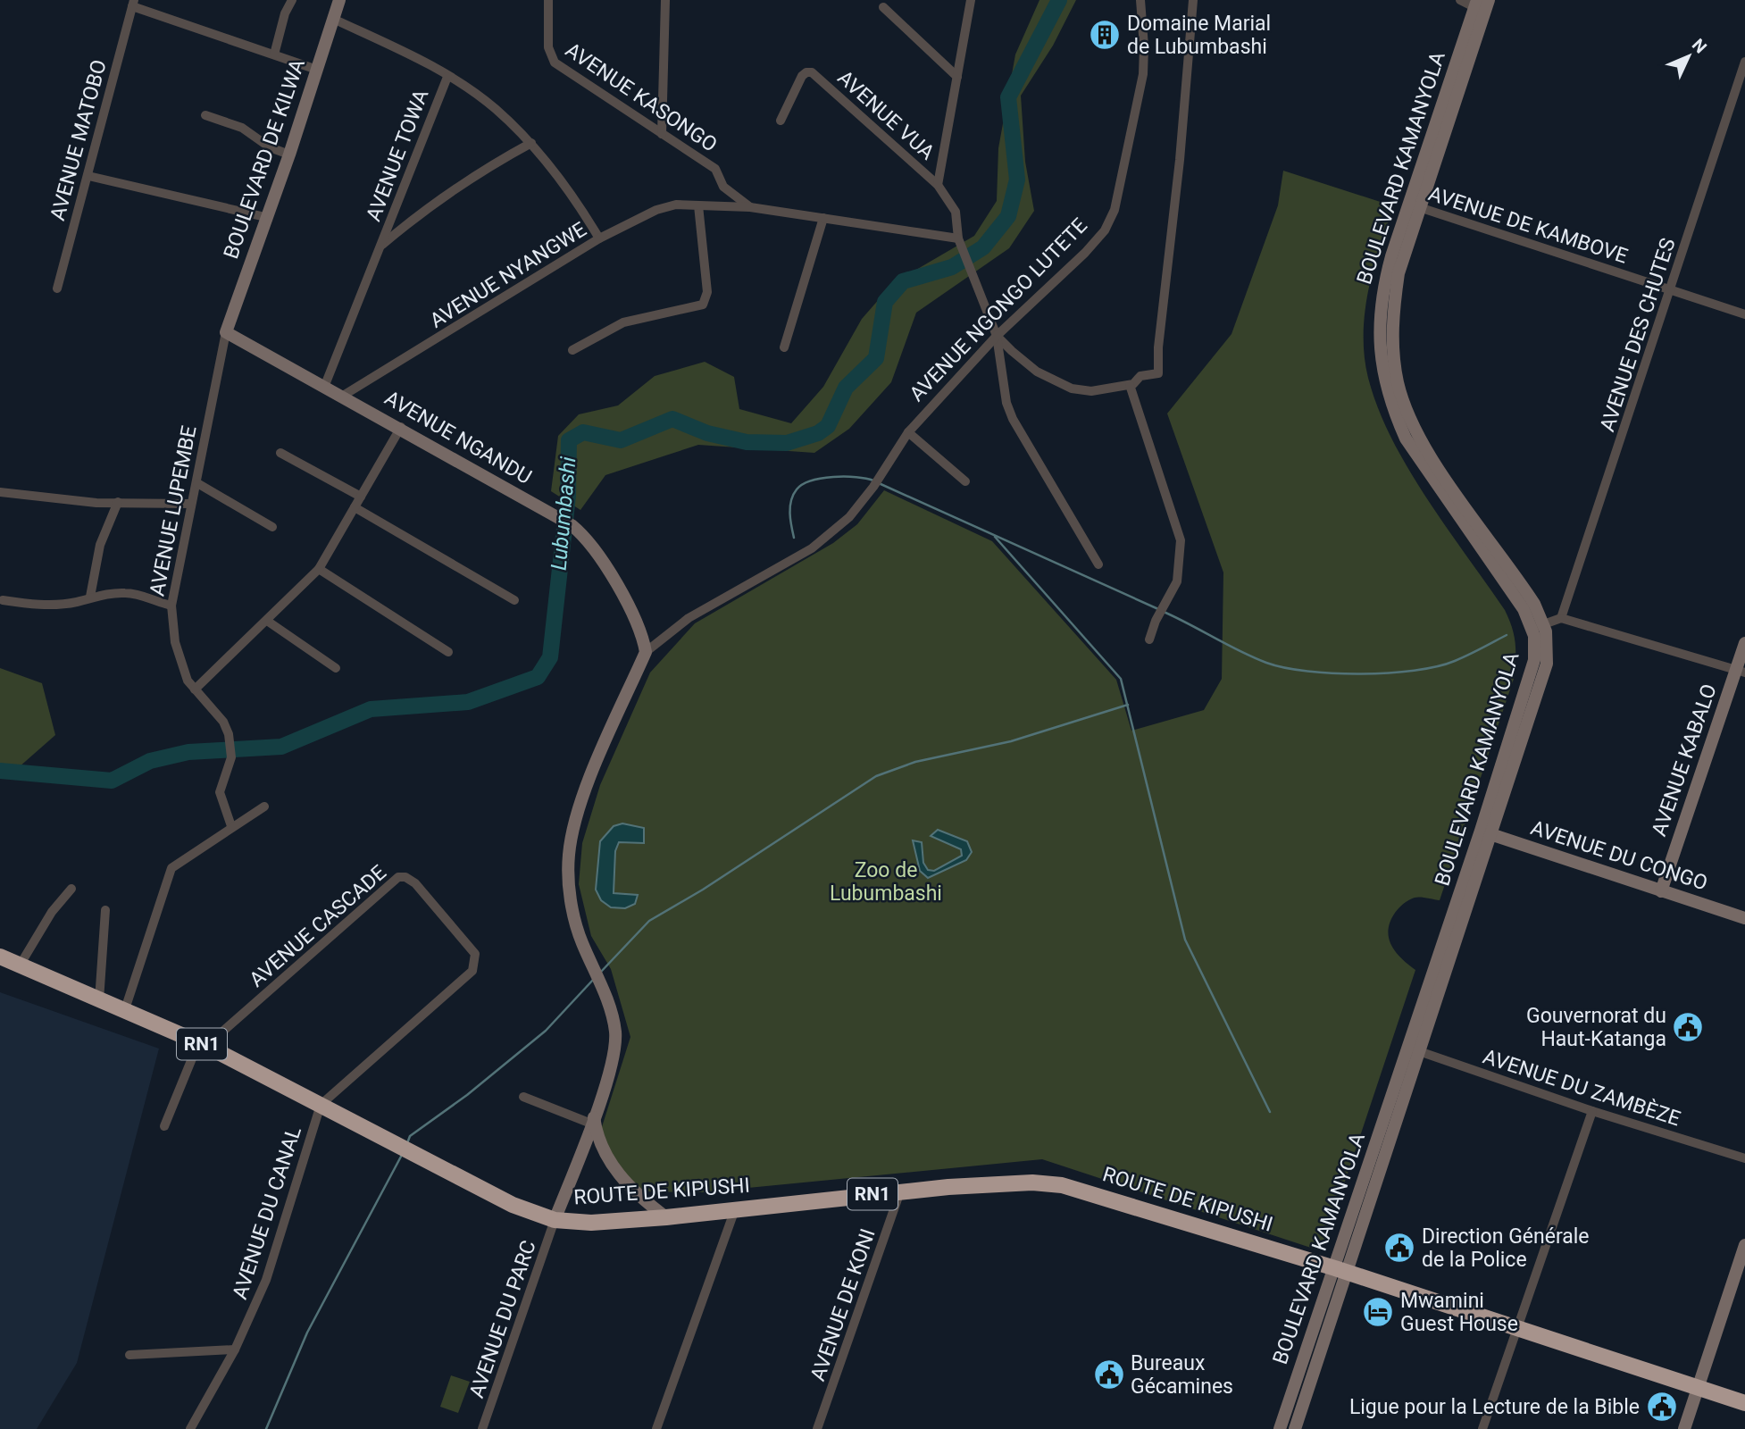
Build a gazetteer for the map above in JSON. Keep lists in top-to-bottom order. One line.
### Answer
{"streets":{"highway":["RN1","ROUTE DE KIPUSHI"],"street":["AVENUE KASONGO","AVENUE VUA","AVENUE MATOBO","AVENUE TOWA","BOULEVARD DE KILWA","BOULEVARD KAMANYOLA","AVENUE DE KAMBOVE","AVENUE NYANGWE","AVENUE NGONGO LUTETE","AVENUE DES CHUTES","AVENUE NGANDU","AVENUE LUPEMBE","AVENUE KABALO","AVENUE DU CONGO","AVENUE CASCADE","AVENUE DU ZAMBÈZE","AVENUE DU CANAL","AVENUE DE KONI","AVENUE DU PARC"]},"crossings":[["AVENUE KASONGO","AVENUE NYANGWE"],["AVENUE VUA","AVENUE NYANGWE"],["AVENUE VUA","AVENUE NGONGO LUTETE"],["AVENUE TOWA","AVENUE NGANDU"],["BOULEVARD DE KILWA","AVENUE NGANDU"],["BOULEVARD DE KILWA","AVENUE LUPEMBE"],["BOULEVARD KAMANYOLA","AVENUE DE KAMBOVE"],["BOULEVARD KAMANYOLA","AVENUE DU CONGO"],["BOULEVARD KAMANYOLA","RN1"],["BOULEVARD KAMANYOLA","AVENUE DU ZAMBÈZE"],["BOULEVARD KAMANYOLA","ROUTE DE KIPUSHI"],["AVENUE DE KAMBOVE","AVENUE DES CHUTES"],["AVENUE NYANGWE","AVENUE NGANDU"],["AVENUE NGONGO LUTETE","AVENUE NGANDU"],["AVENUE NGONGO LUTETE","ROUTE DE KIPUSHI"],["AVENUE NGONGO LUTETE","AVENUE DU PARC"],["AVENUE NGANDU","AVENUE LUPEMBE"],["AVENUE KABALO","AVENUE DU CONGO"],["AVENUE CASCADE","ROUTE DE KIPUSHI"],["AVENUE CASCADE","AVENUE DU CANAL"],["RN1","ROUTE DE KIPUSHI"],["ROUTE DE KIPUSHI","AVENUE DU CANAL"],["ROUTE DE KIPUSHI","AVENUE DE KONI"],["ROUTE DE KIPUSHI","AVENUE DU PARC"]],"water":["Lubumbashi"],"parks":["Zoo de Lubumbashi"],"places":{"building":["Domaine Marial de Lubumbashi"],"public building":["Gouvernorat du Haut-Katanga","Direction Générale de la Police","Bureaux Gécamines","Ligue pour la Lecture de la Bible"],"hotel":["Mwamini Guest House"]},"north":"top right"}
